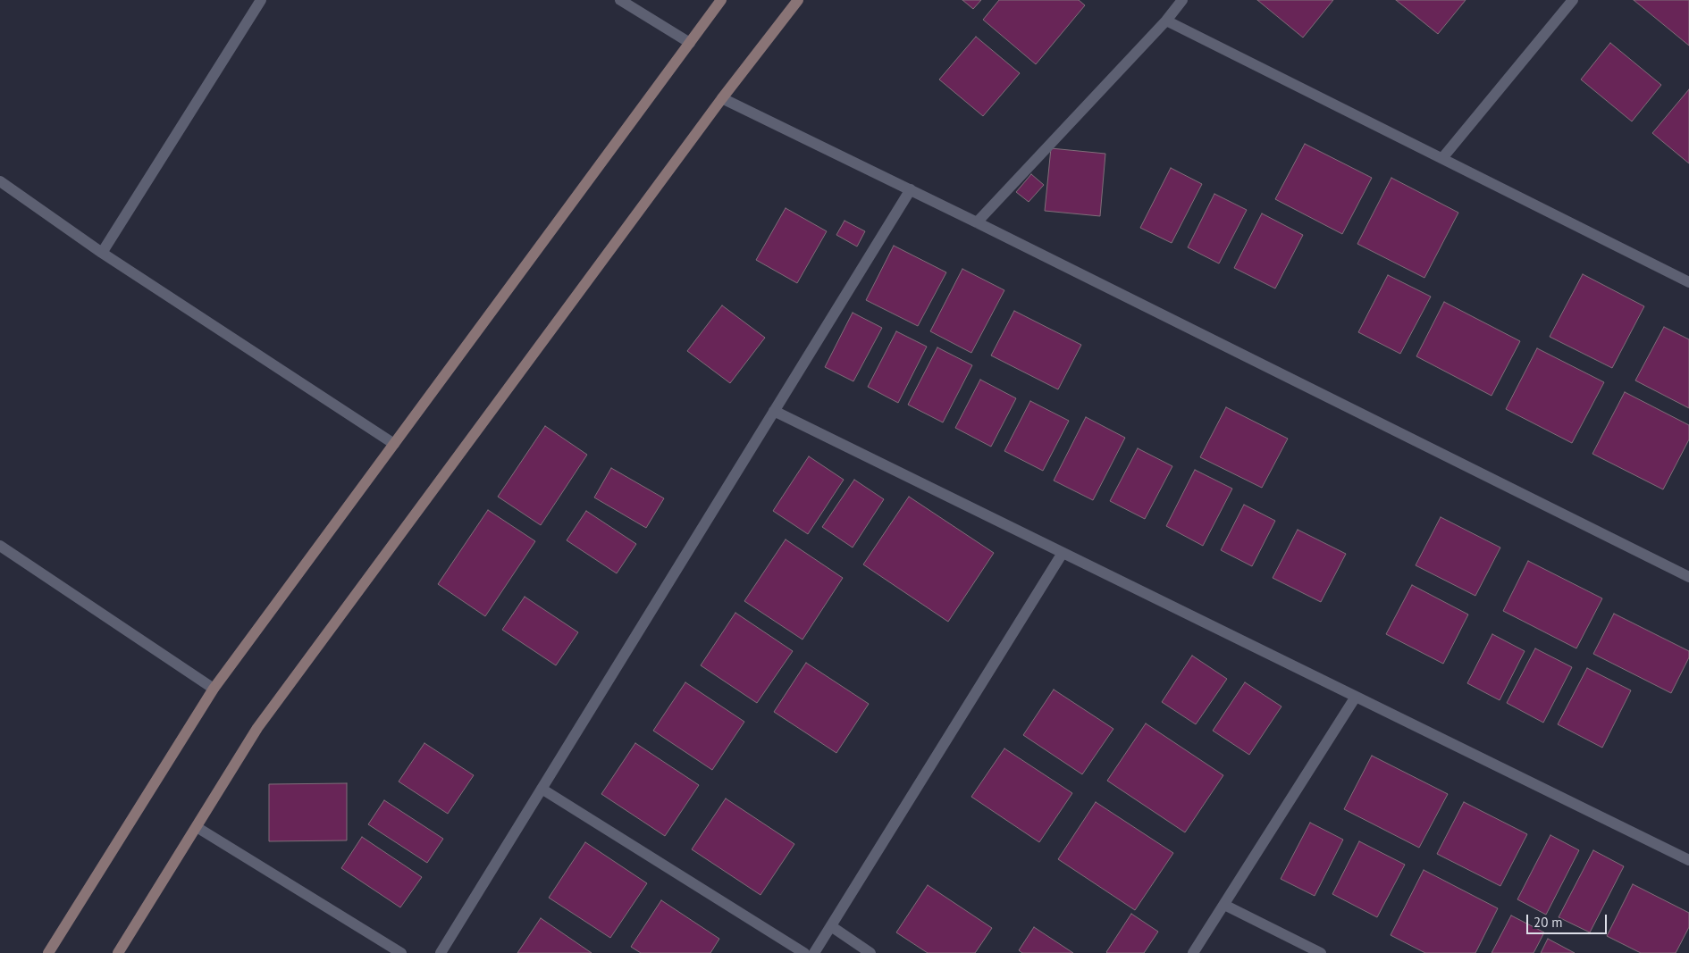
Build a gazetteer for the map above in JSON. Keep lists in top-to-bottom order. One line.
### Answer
{"scale_bar":"20 m"}
